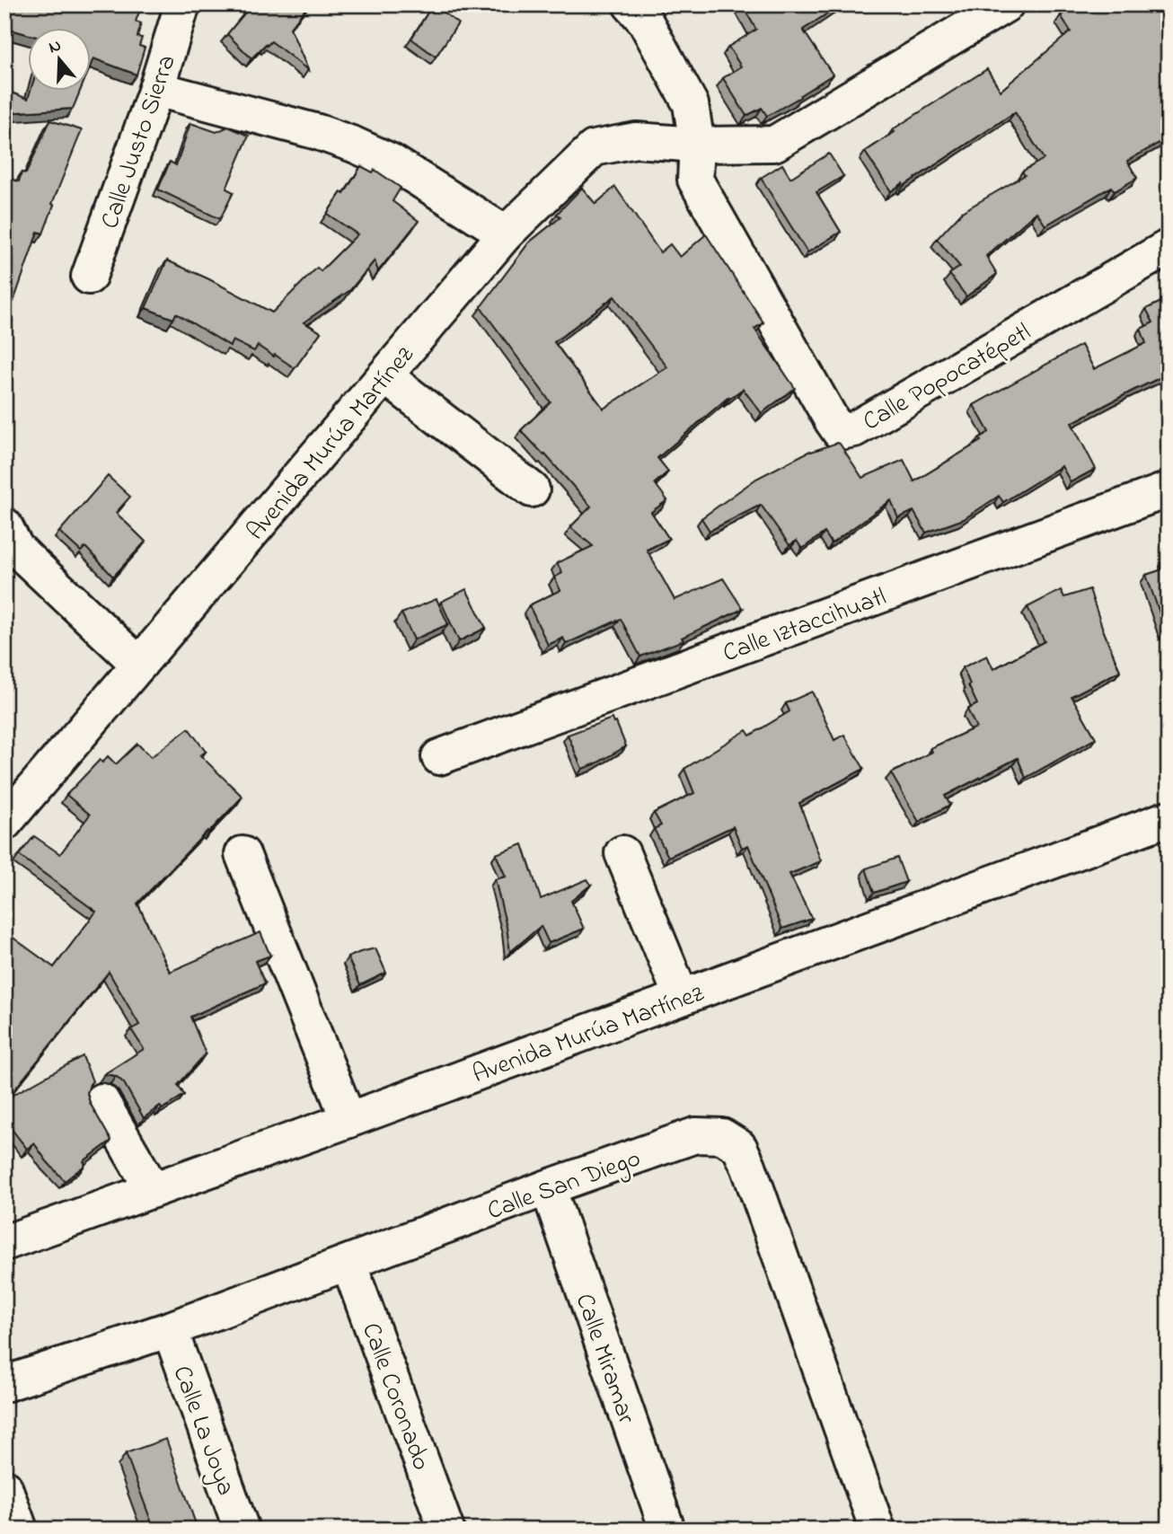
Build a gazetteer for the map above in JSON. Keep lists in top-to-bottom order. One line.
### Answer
{"streets":{"street":["Calle Justo Sierra","Calle Popocatépetl","Avenida Murúa Martínez","Calle Iztaccihuatl","Calle San Diego","Calle Miramar","Calle Coronado","Calle La Joya"]},"crossings":[["Calle Popocatépetl","Avenida Murúa Martínez"],["Calle San Diego","Calle Miramar"],["Calle San Diego","Calle Coronado"],["Calle San Diego","Calle La Joya"]],"north":"top"}
